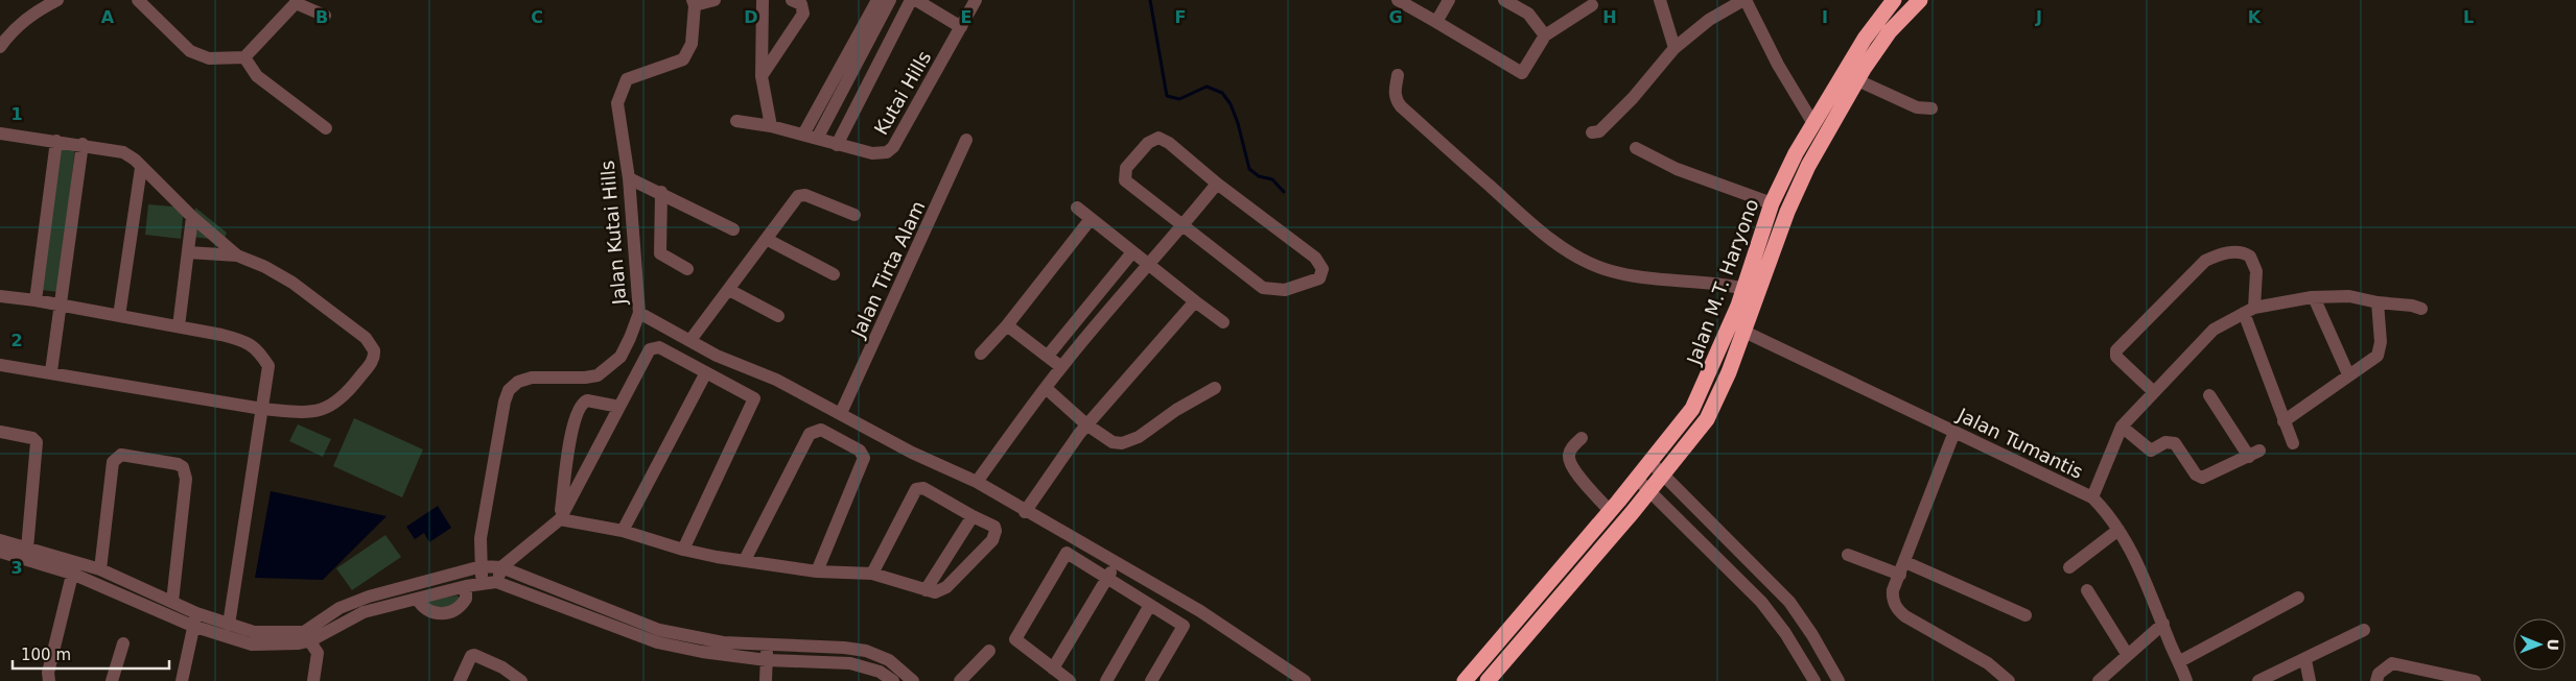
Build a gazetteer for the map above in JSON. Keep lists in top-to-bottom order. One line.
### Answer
{"streets":{"highway":["Jalan M.T. Haryono"],"street":["Kutai Hills","Jalan Kutai Hills","Jalan Tirta Alam","Jalan Tumantis"]},"crossings":[["Jalan M.T. Haryono","Jalan Tumantis"]],"scale_bar":"100 m","north":"right","grid":{"columns":["A","B","C","D","E","F","G","H","I","J","K","L"],"rows":["1","2","3"]}}
